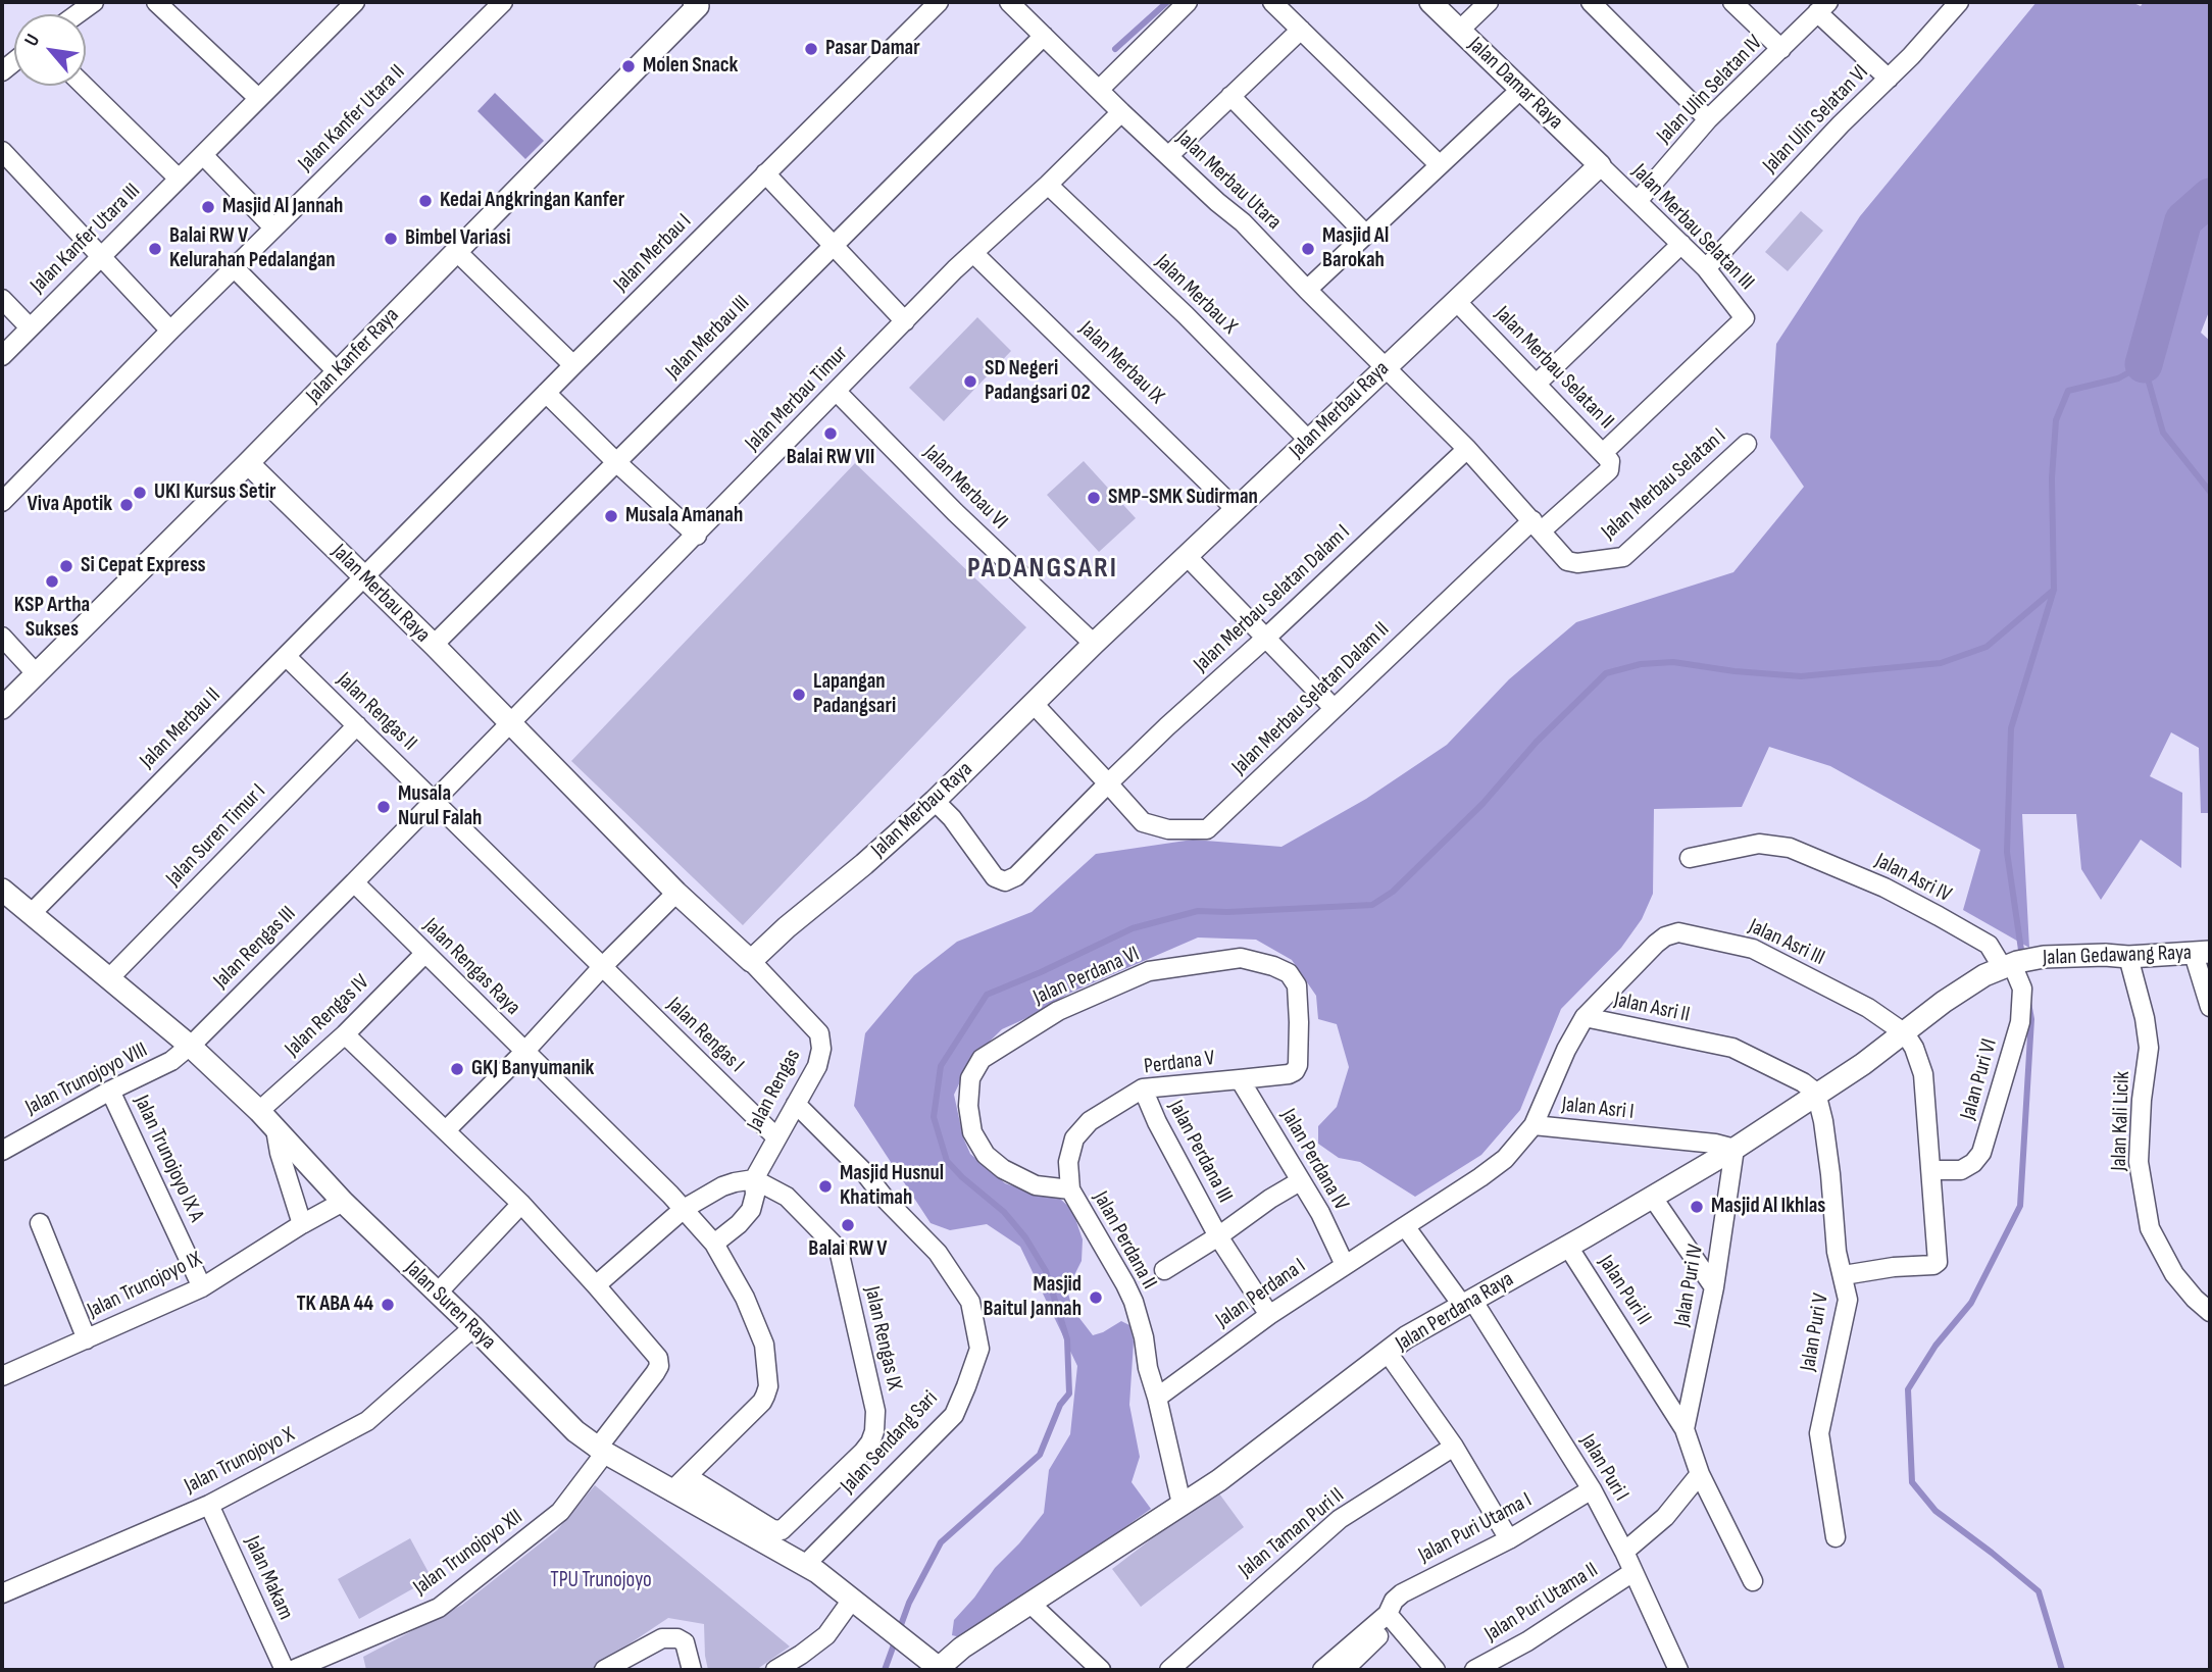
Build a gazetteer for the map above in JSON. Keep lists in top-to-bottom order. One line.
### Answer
{"streets":{"street":["Jalan Damar Raya","Jalan Ulin Selatan IV","Jalan Kanfer Utara II","Jalan Ulin Selatan VI","Jalan Merbau Utara","Jalan Merbau Selatan III","Jalan Kanfer Utara III","Jalan Merbau I","Jalan Merbau X","Jalan Merbau III","Jalan Kanfer Raya","Jalan Merbau IX","Jalan Merbau Selatan II","Jalan Merbau Timur","Jalan Merbau Raya","Jalan Merbau Selatan I","Jalan Merbau VI","Jalan Merbau Selatan Dalam I","Jalan Merbau Selatan Dalam II","Jalan Rengas II","Jalan Merbau II","Jalan Suren Timur I","Jalan Asri IV","Jalan Asri III","Jalan Rengas III","Jalan Gedawang Raya","Jalan Rengas Raya","Jalan Perdana VI","Jalan Asri II","Jalan Rengas IV","Jalan Rengas I","Perdana V","Jalan Trunojoyo VIII","Jalan Puri VI","Jalan Rengas","Jalan Asri I","Jalan Kali Licik","Jalan Perdana III","Jalan Trunojoyo IX A","Jalan Perdana IV","Jalan Perdana II","Jalan Trunojoyo IX","Jalan Puri IV","Jalan Puri II","Jalan Perdana I","Jalan Suren Raya","Jalan Perdana Raya","Jalan Puri V","Jalan Rengas IX","Jalan Sendang Sari","Jalan Trunojoyo X","Jalan Puri I","Jalan Puri Utama I","Jalan Taman Puri II","Jalan Trunojoyo XII","Jalan Makam","Jalan Puri Utama II"]},"crossings":[["Jalan Damar Raya","Jalan Merbau Selatan III"],["Jalan Damar Raya","Jalan Merbau Raya"],["Jalan Ulin Selatan IV","Jalan Ulin Selatan VI"],["Jalan Ulin Selatan IV","Jalan Merbau Selatan III"],["Jalan Ulin Selatan VI","Jalan Merbau Selatan III"],["Jalan Merbau Utara","Jalan Merbau III"],["Jalan Merbau Utara","Jalan Merbau Timur"],["Jalan Merbau Utara","Jalan Merbau Raya"],["Jalan Merbau Utara","Jalan Merbau Selatan I"],["Jalan Merbau Selatan III","Jalan Merbau Selatan II"],["Jalan Merbau Selatan III","Jalan Merbau Raya"],["Jalan Merbau I","Jalan Merbau Raya"],["Jalan Merbau I","Jalan Merbau II"],["Jalan Merbau X","Jalan Merbau Timur"],["Jalan Merbau X","Jalan Merbau Raya"],["Jalan Merbau III","Jalan Merbau Raya"],["Jalan Kanfer Raya","Jalan Merbau Raya"],["Jalan Merbau IX","Jalan Merbau Timur"],["Jalan Merbau IX","Jalan Merbau Raya"],["Jalan Merbau Selatan II","Jalan Merbau Raya"],["Jalan Merbau Timur","Jalan Merbau Raya"],["Jalan Merbau Timur","Jalan Merbau VI"],["Jalan Merbau Raya","Jalan Merbau Selatan I"],["Jalan Merbau Raya","Jalan Merbau VI"],["Jalan Merbau Raya","Jalan Merbau Selatan Dalam I"],["Jalan Merbau Raya","Jalan Merbau II"],["Jalan Merbau Raya","Jalan Rengas"],["Jalan Merbau Selatan I","Jalan Merbau Selatan Dalam I"],["Jalan Merbau Selatan I","Jalan Merbau Selatan Dalam II"],["Jalan Merbau Selatan Dalam I","Jalan Merbau Selatan Dalam II"],["Jalan Rengas II","Jalan Merbau II"],["Jalan Rengas II","Jalan Suren Timur I"],["Jalan Rengas II","Jalan Rengas I"],["Jalan Merbau II","Jalan Suren Raya"],["Jalan Suren Timur I","Jalan Suren Raya"],["Jalan Asri IV","Jalan Gedawang Raya"],["Jalan Asri IV","Jalan Puri VI"],["Jalan Asri IV","Jalan Perdana Raya"],["Jalan Asri III","Jalan Asri II"],["Jalan Asri III","Jalan Puri VI"],["Jalan Asri III","Jalan Perdana Raya"],["Jalan Rengas III","Jalan Rengas Raya"],["Jalan Rengas III","Jalan Trunojoyo VIII"],["Jalan Rengas III","Jalan Suren Raya"],["Jalan Gedawang Raya","Jalan Puri VI"],["Jalan Gedawang Raya","Jalan Kali Licik"],["Jalan Gedawang Raya","Jalan Perdana Raya"],["Jalan Rengas Raya","Jalan Rengas IV"],["Jalan Rengas Raya","Jalan Rengas"],["Jalan Rengas Raya","Jalan Suren Raya"],["Jalan Rengas Raya","Jalan Rengas IX"],["Jalan Perdana VI","Perdana V"],["Jalan Perdana VI","Jalan Perdana II"],["Jalan Asri II","Jalan Asri I"],["Jalan Asri II","Jalan Perdana Raya"],["Jalan Asri II","Jalan Puri V"],["Jalan Rengas IV","Jalan Suren Raya"],["Jalan Rengas I","Jalan Rengas"],["Perdana V","Jalan Perdana III"],["Perdana V","Jalan Perdana IV"],["Perdana V","Jalan Perdana II"],["Jalan Trunojoyo VIII","Jalan Trunojoyo IX A"],["Jalan Trunojoyo VIII","Jalan Suren Raya"],["Jalan Puri VI","Jalan Perdana Raya"],["Jalan Puri VI","Jalan Puri V"],["Jalan Rengas","Jalan Rengas IX"],["Jalan Rengas","Jalan Sendang Sari"],["Jalan Asri I","Jalan Puri IV"],["Jalan Asri I","Jalan Perdana I"],["Jalan Asri I","Jalan Perdana Raya"],["Jalan Perdana III","Jalan Perdana IV"],["Jalan Perdana III","Jalan Perdana II"],["Jalan Perdana III","Jalan Perdana I"],["Jalan Trunojoyo IX A","Jalan Trunojoyo IX"],["Jalan Perdana IV","Jalan Perdana I"],["Jalan Perdana II","Jalan Perdana I"],["Jalan Trunojoyo IX","Jalan Suren Raya"],["Jalan Puri IV","Jalan Puri II"],["Jalan Puri IV","Jalan Perdana Raya"],["Jalan Puri II","Jalan Perdana Raya"],["Jalan Suren Raya","Jalan Perdana Raya"],["Jalan Suren Raya","Jalan Rengas IX"],["Jalan Suren Raya","Jalan Sendang Sari"],["Jalan Suren Raya","Jalan Trunojoyo X"],["Jalan Suren Raya","Jalan Trunojoyo XII"],["Jalan Perdana Raya","Jalan Puri V"],["Jalan Perdana Raya","Jalan Puri I"],["Jalan Trunojoyo X","Jalan Makam"],["Jalan Puri I","Jalan Puri Utama I"],["Jalan Puri I","Jalan Puri Utama II"]],"districts":["PADANGSARI"],"parks":["TPU Trunojoyo"],"places":["Pasar Damar","Molen Snack","Kedai Angkringan Kanfer","Masjid Al Jannah","Bimbel Variasi","Balai RW V Kelurahan Pedalangan","Masjid Al Barokah","SD Negeri Padangsari 02","Balai RW VII","UKI Kursus Setir","SMP-SMK Sudirman","Viva Apotik","Musala Amanah","Si Cepat Express","KSP Artha Sukses","Lapangan Padangsari","Musala Nurul Falah","GKJ Banyumanik","Masjid Husnul Khatimah","Masjid Al Ikhlas","Balai RW V","Masjid Baitul Jannah","TK ABA 44"],"north":"top left"}
